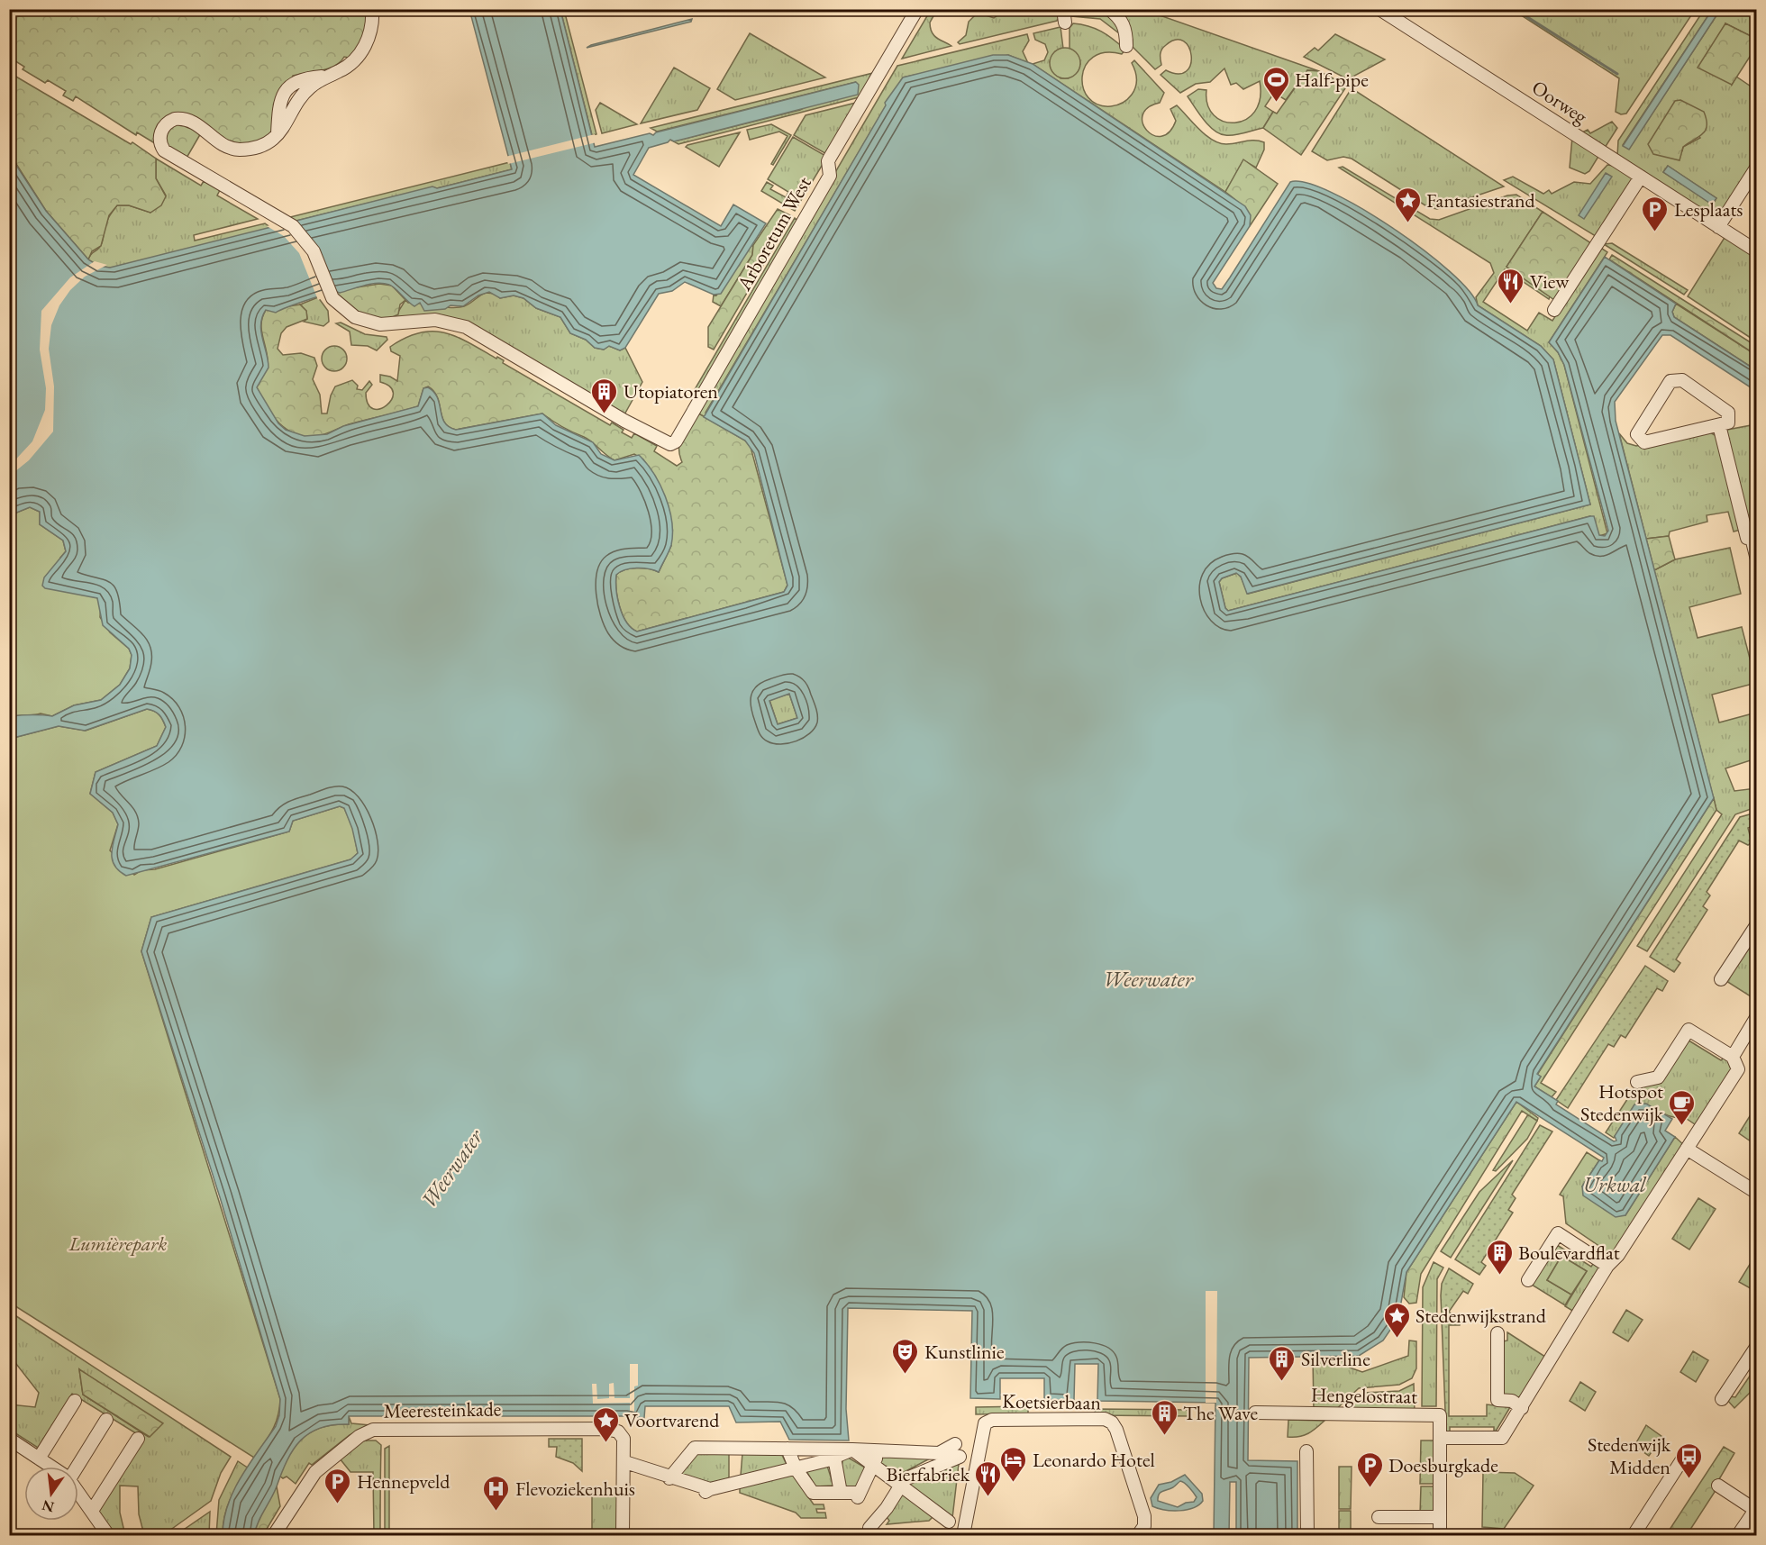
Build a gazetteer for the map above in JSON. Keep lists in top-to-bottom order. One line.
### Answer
{"streets":{"street":["Oorweg","Arboretum West","Hengelostraat","Koetsierbaan","Meeresteinkade"]},"water":["Weerwater","Urkwal"],"parks":["Lumièrepark"],"places":{"sports":["Half-pipe"],"place":["Fantasiestrand","Stedenwijkstrand","Voortvarend"],"parking":["Lesplaats","Doesburgkade","Hennepveld"],"restaurant":["View","Bierfabriek"],"building":["Utopiatoren","Boulevardflat","Silverline","The Wave"],"cafe":["Hotspot Stedenwijk"],"theatre":["Kunstlinie"],"bus stop":["Stedenwijk Midden"],"hotel":["Leonardo Hotel"],"hospital":["Flevoziekenhuis"]},"north":"bottom"}
